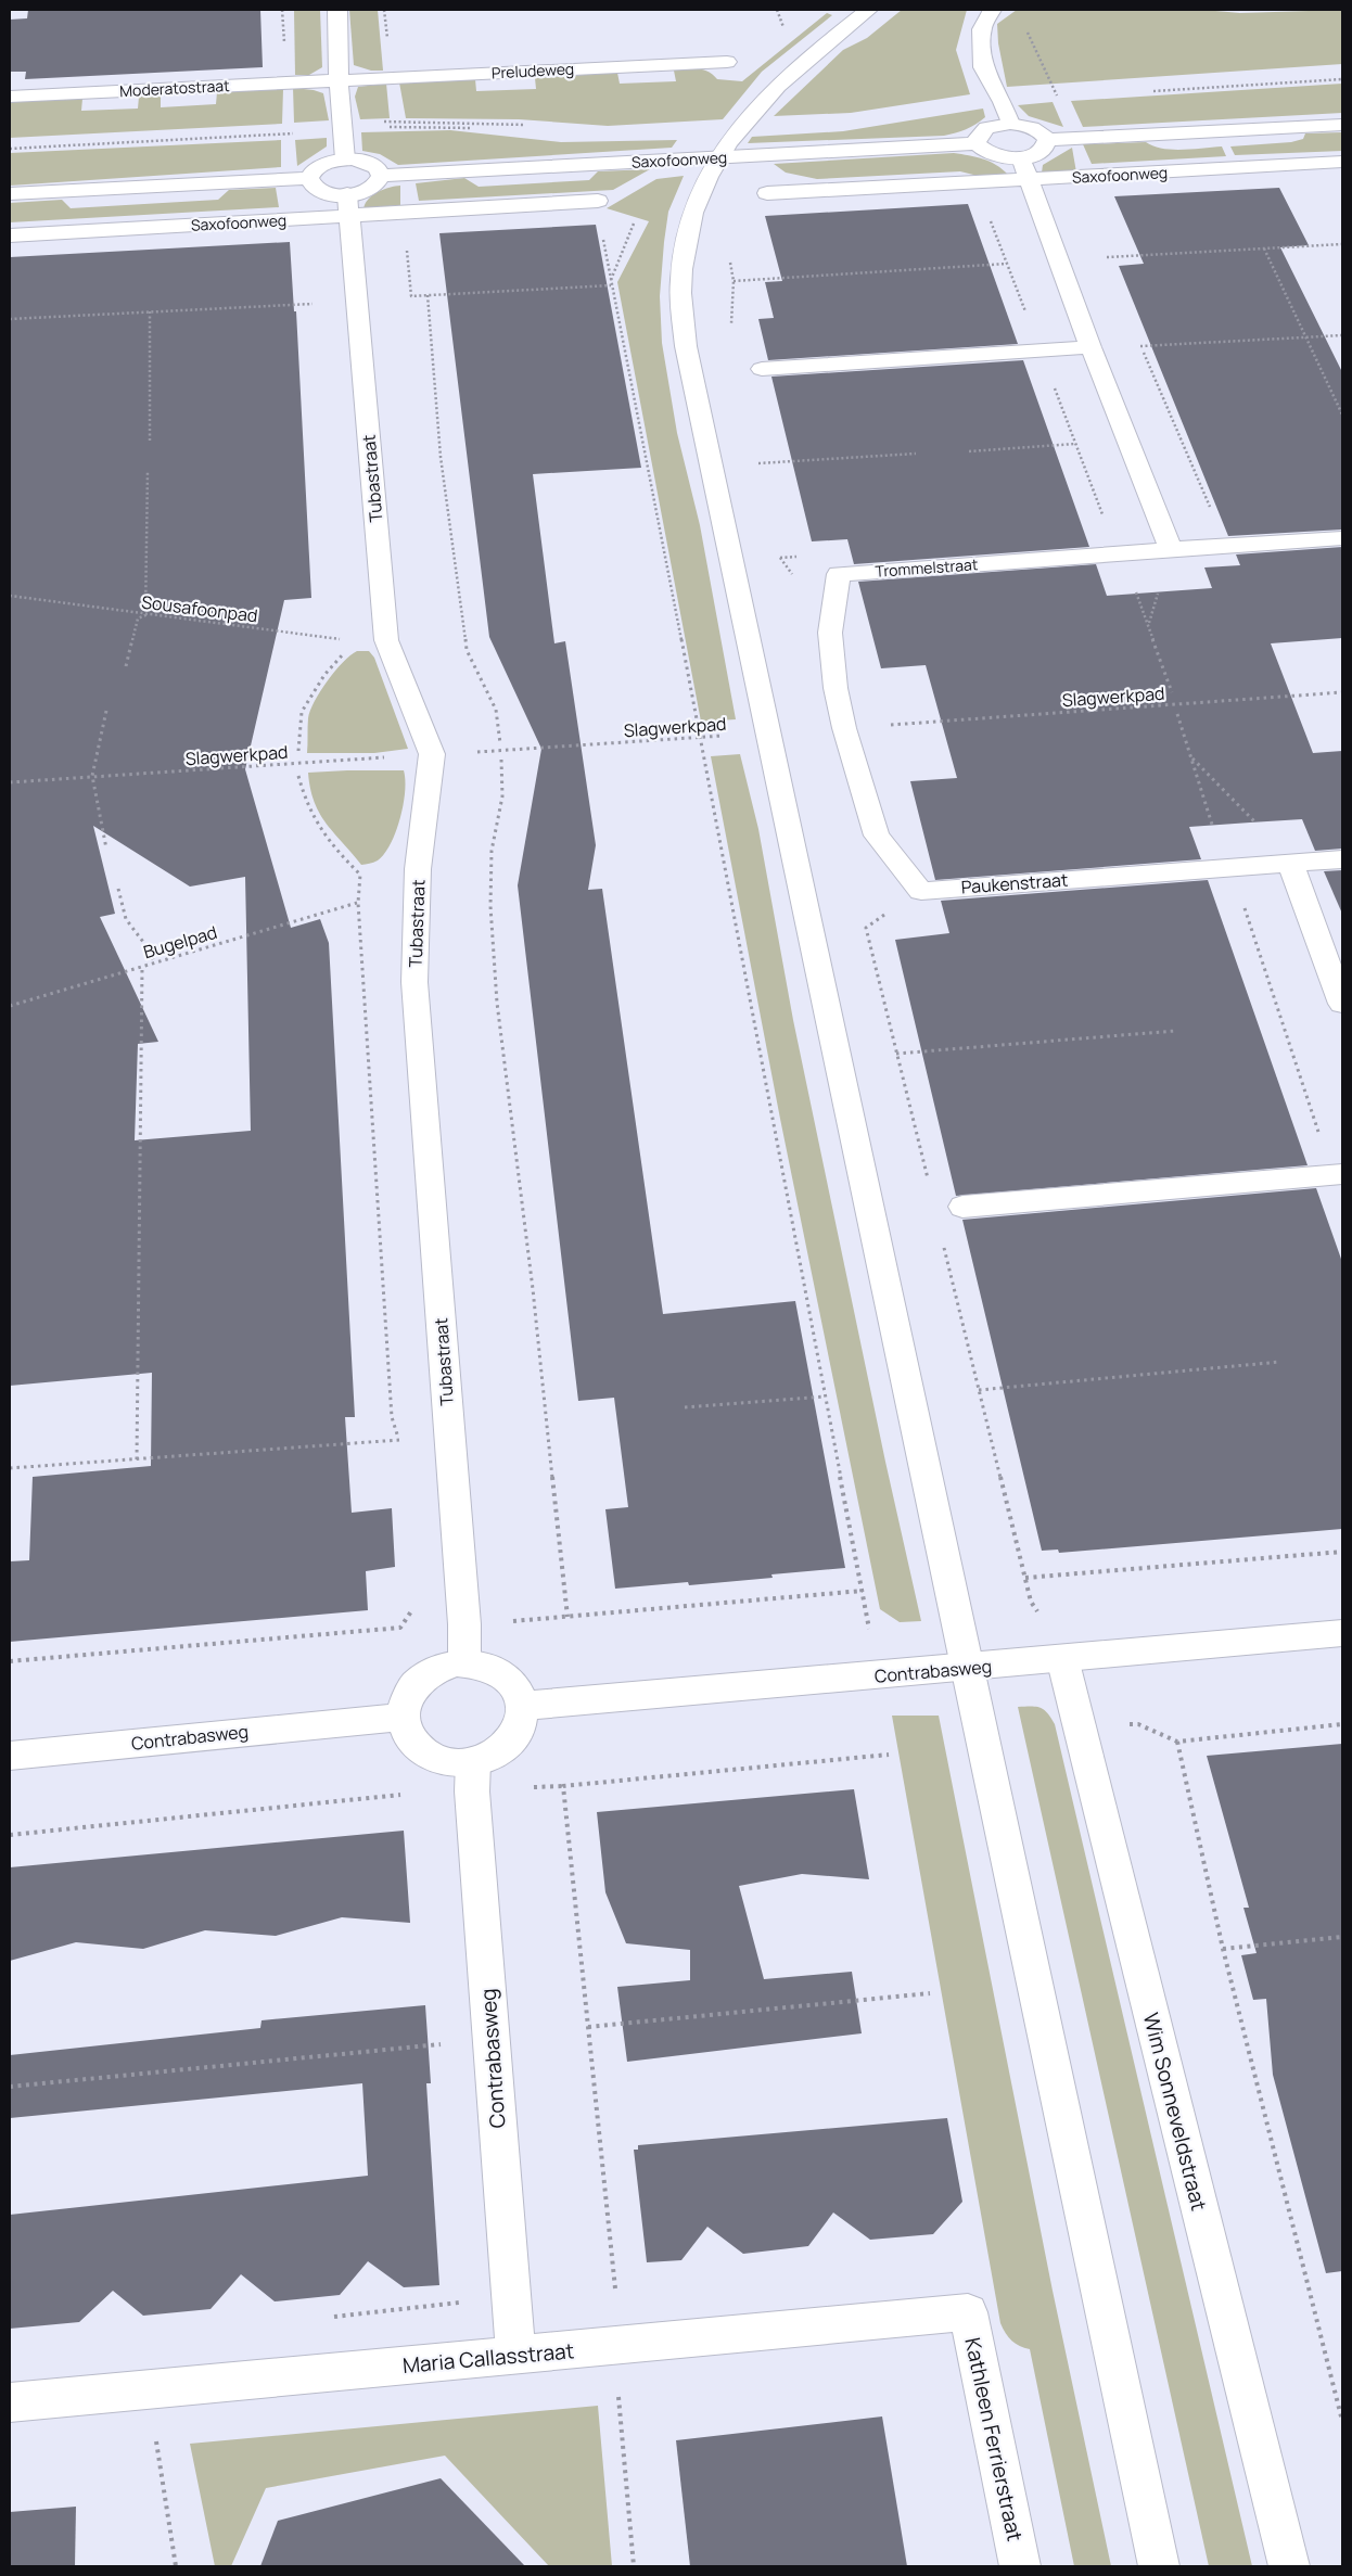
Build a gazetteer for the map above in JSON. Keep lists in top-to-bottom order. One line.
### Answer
{"streets":{"street":["Preludeweg","Moderatostraat","Saxofoonweg","Tubastraat","Trommelstraat","Paukenstraat","Contrabasweg","Wim Sonneveldstraat","Maria Callasstraat","Kathleen Ferrierstraat"],"path":["Sousafoonpad","Slagwerkpad","Bugelpad"]},"crossings":[["Preludeweg","Moderatostraat"],["Saxofoonweg","Tubastraat"],["Tubastraat","Sousafoonpad"],["Tubastraat","Slagwerkpad"],["Tubastraat","Contrabasweg"],["Trommelstraat","Slagwerkpad"],["Contrabasweg","Wim Sonneveldstraat"],["Contrabasweg","Maria Callasstraat"],["Maria Callasstraat","Kathleen Ferrierstraat"]]}
